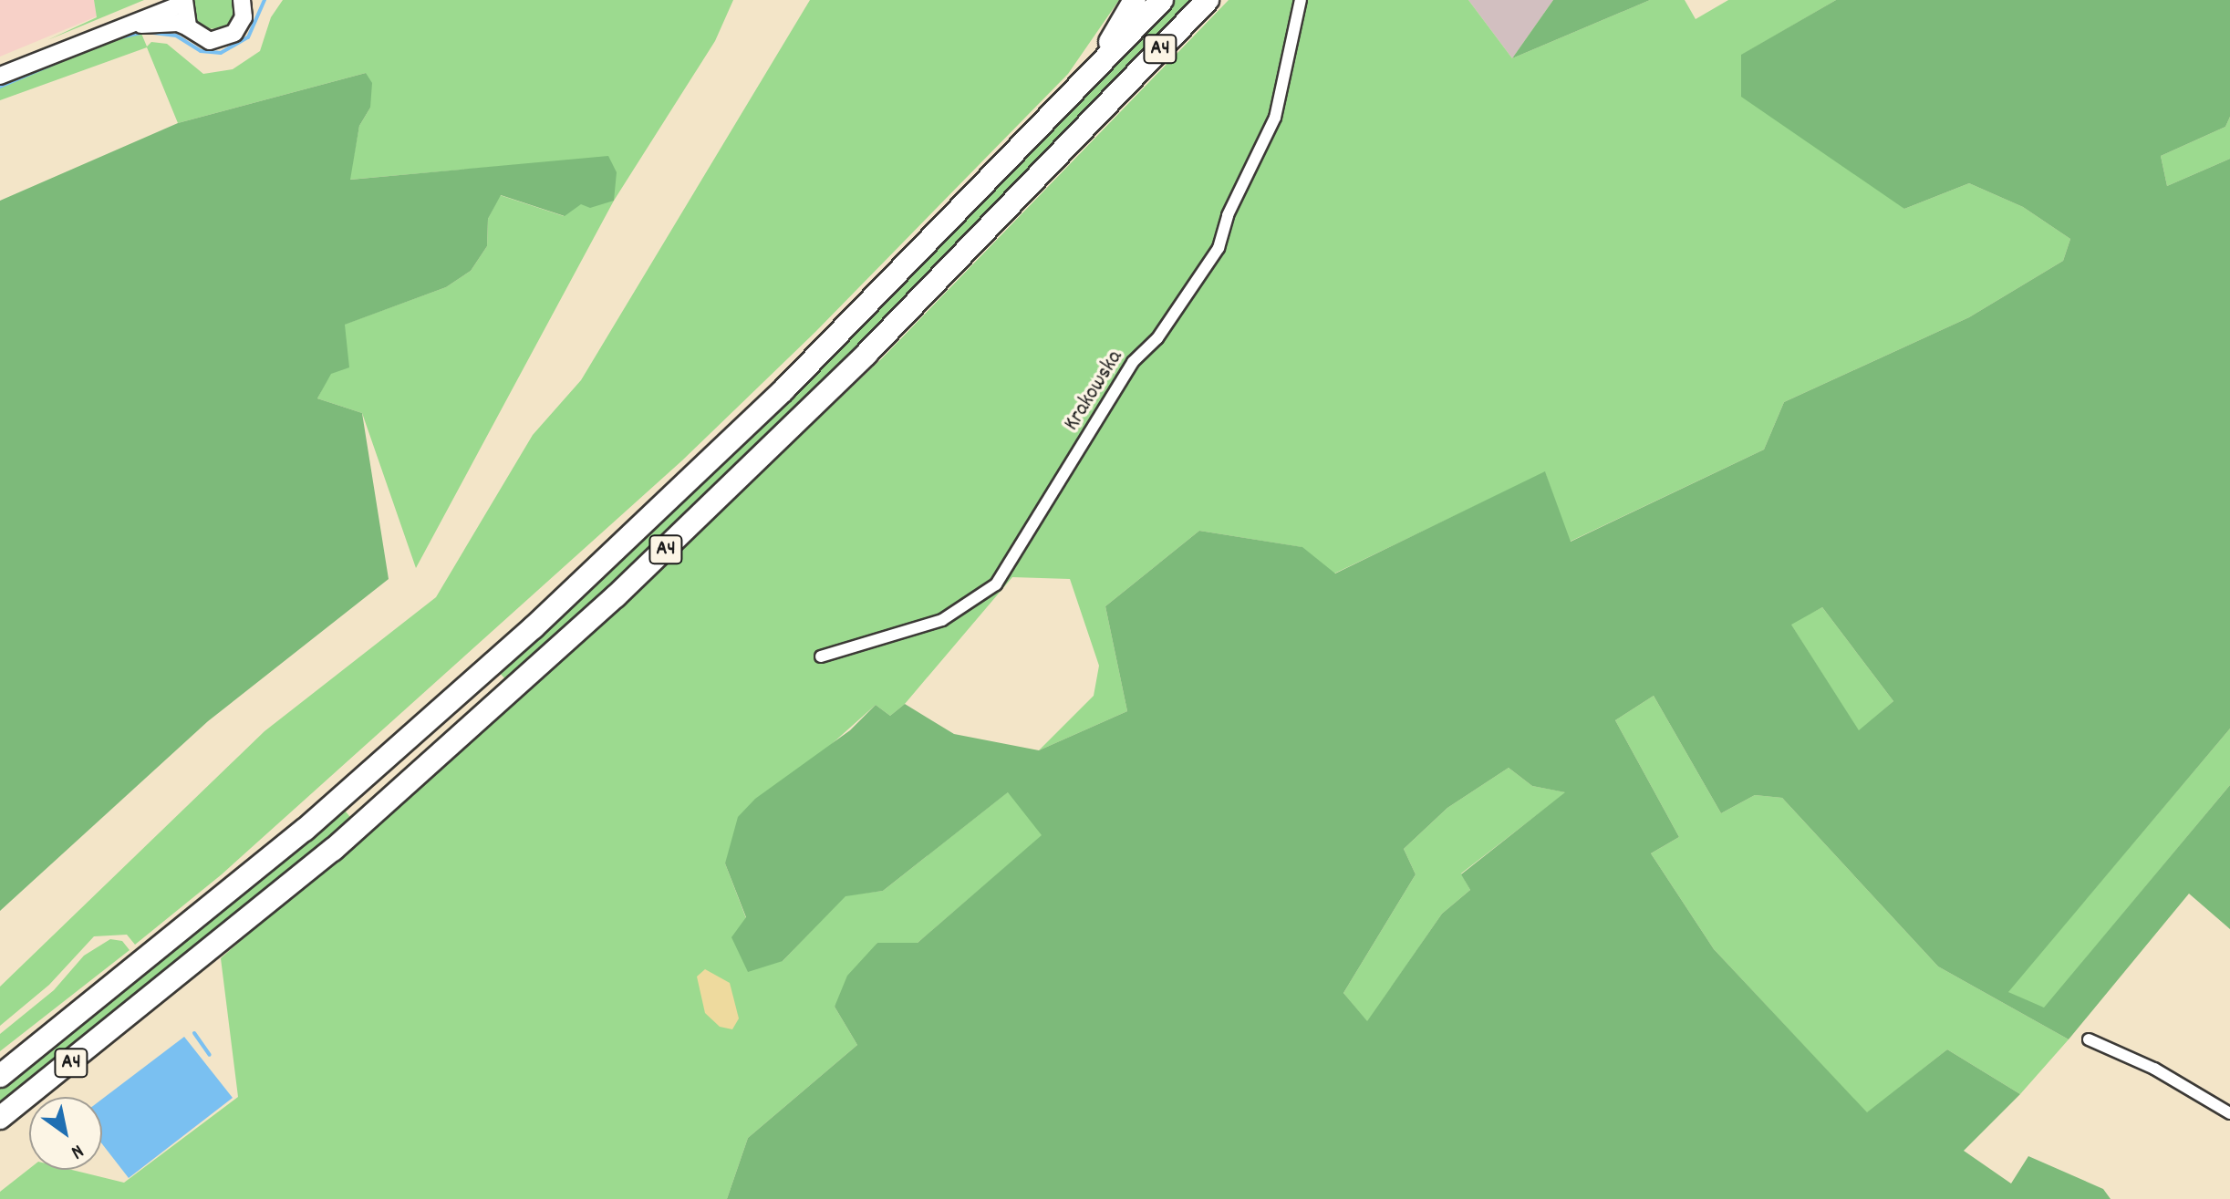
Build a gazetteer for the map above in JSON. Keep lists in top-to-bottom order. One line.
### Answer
{"streets":{"highway":["A4"],"street":["Krakowska"]},"north":"bottom right"}
